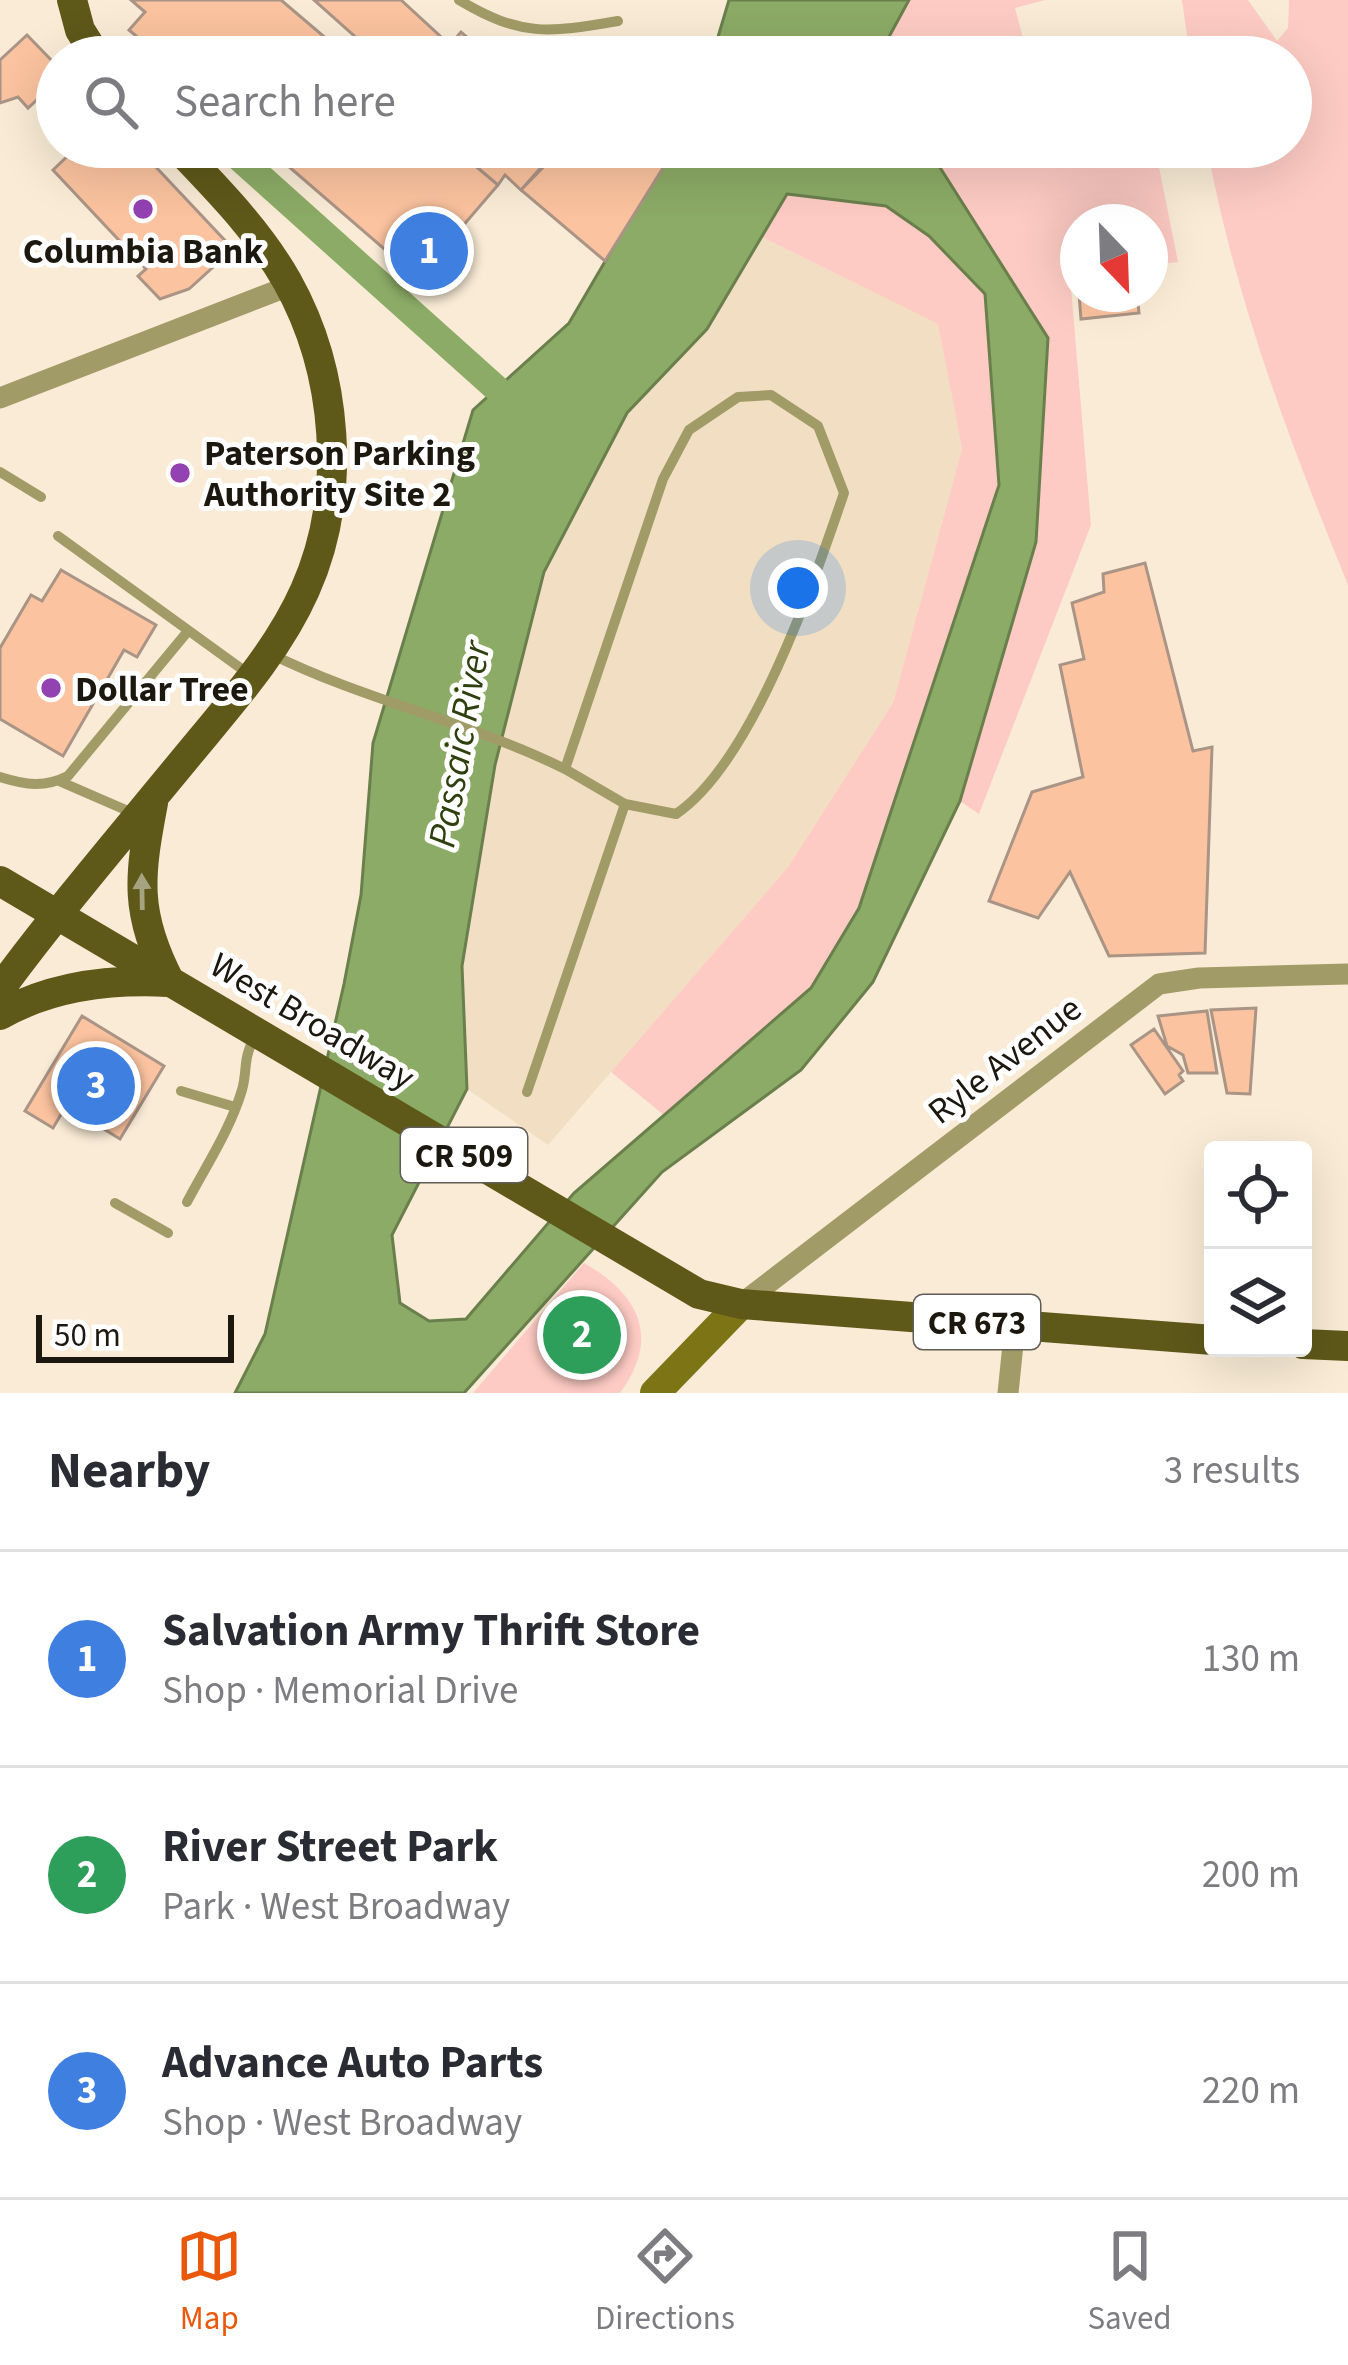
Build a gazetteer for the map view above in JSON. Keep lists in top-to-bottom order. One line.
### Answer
{"streets":{"main road":["West Broadway","CR 509","CR 673"],"street":["Ryle Avenue"]},"crossings":[["West Broadway","Ryle Avenue"]],"water":["Passaic River"],"places":["Columbia Bank","Paterson Parking Authority Site 2","Dollar Tree"],"scale_bar":"50 m","north":"bottom right","page":{"search":"Search here","pins":["1","3","2"],"scale":"50 m","heading":["Nearby","3 results"],"list":[{"mark":"1","name":"Salvation Army Thrift Store","note":"Shop · Memorial Drive","value":"130 m"},{"mark":"2","name":"River Street Park","note":"Park · West Broadway","value":"200 m"},{"mark":"3","name":"Advance Auto Parts","note":"Shop · West Broadway","value":"220 m"}],"nav":["Map","Directions","Saved"]}}
